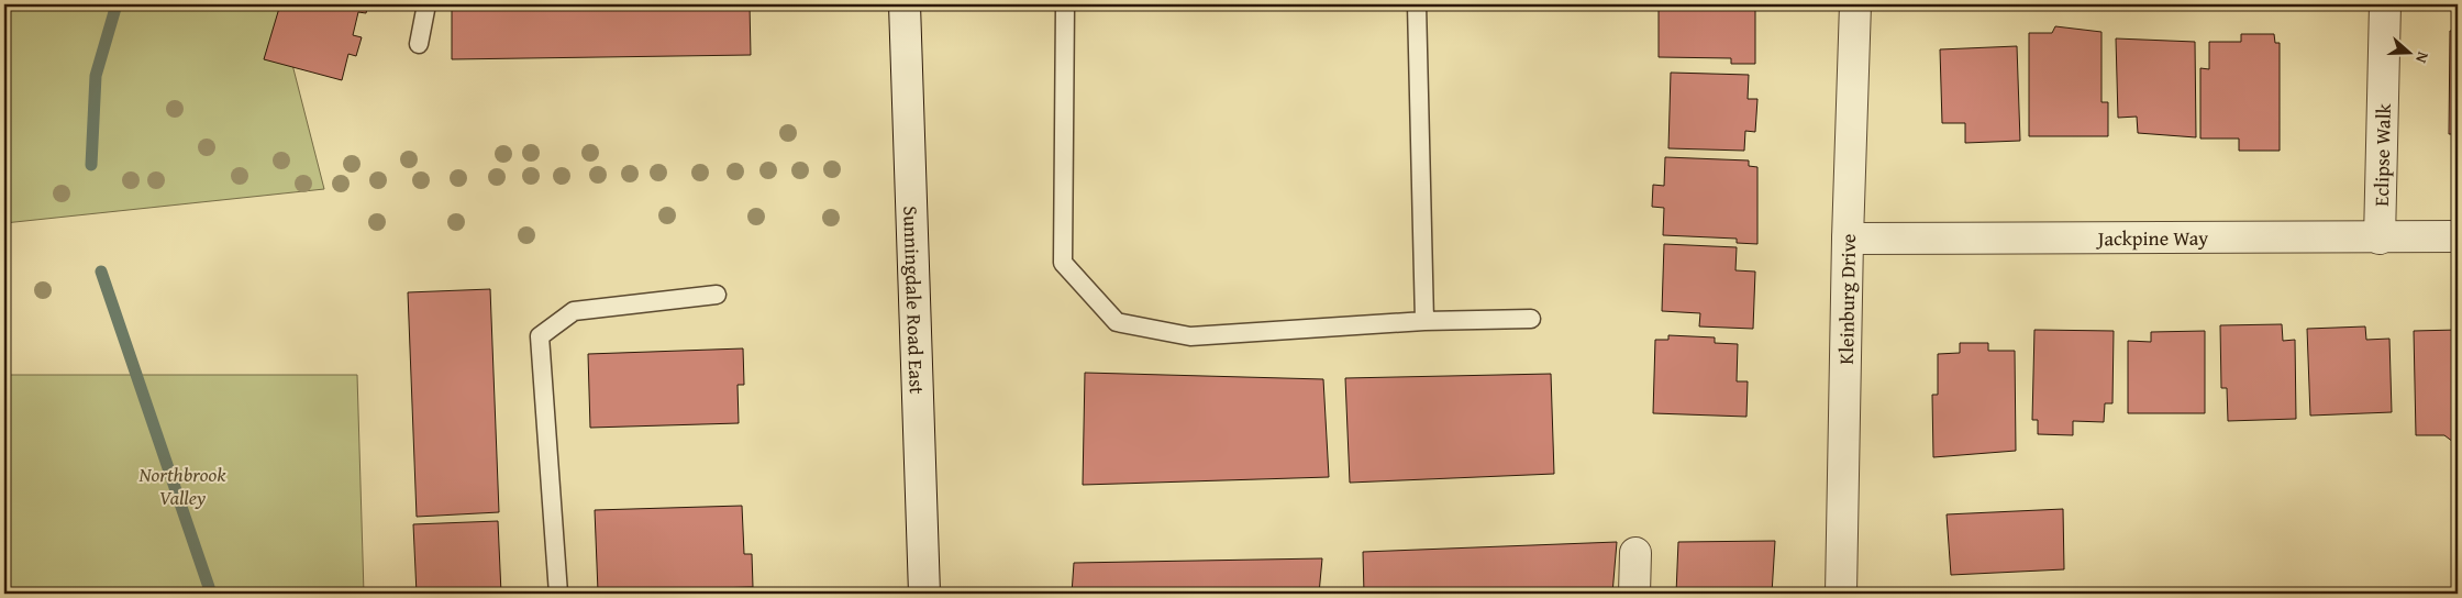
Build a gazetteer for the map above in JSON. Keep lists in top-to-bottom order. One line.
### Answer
{"streets":{"street":["Eclipse Walk","Jackpine Way","Sunningdale Road East","Kleinburg Drive"]},"crossings":[["Eclipse Walk","Jackpine Way"],["Jackpine Way","Kleinburg Drive"]],"parks":["Northbrook Valley"],"north":"right"}
